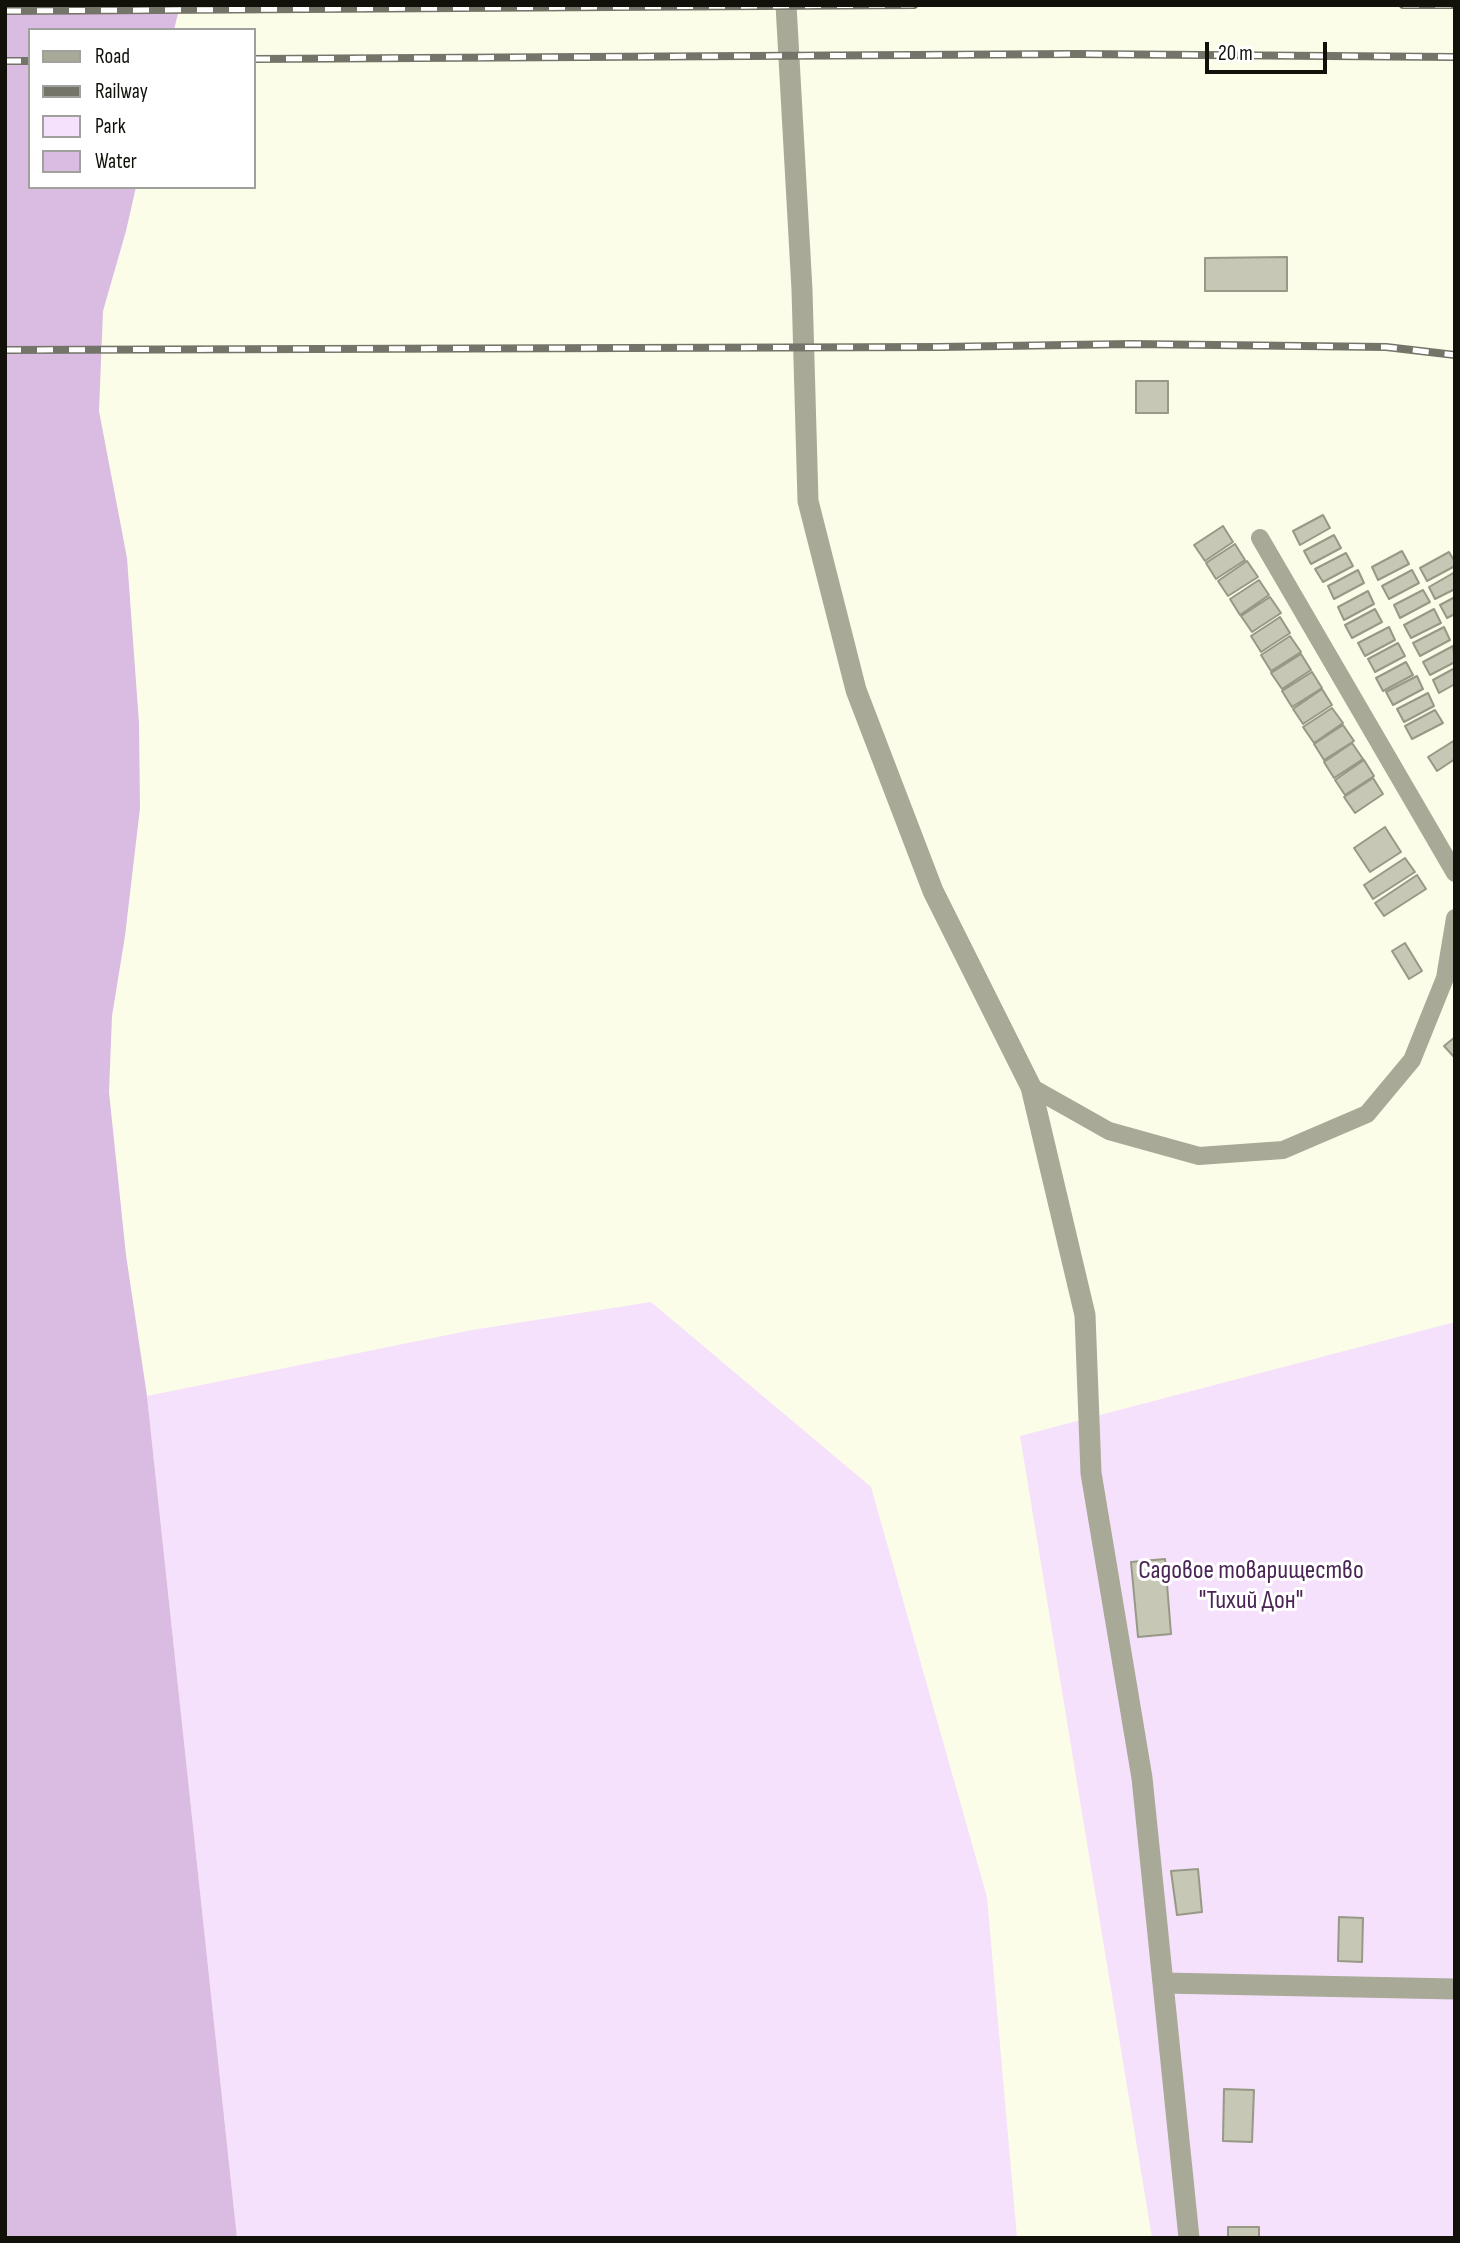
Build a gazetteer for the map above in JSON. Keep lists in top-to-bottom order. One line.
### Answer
{"parks":["Садовое товарищество \"Тихий Дон\""],"legend":["Road","Railway","Park","Water"],"scale_bar":"20 m"}
